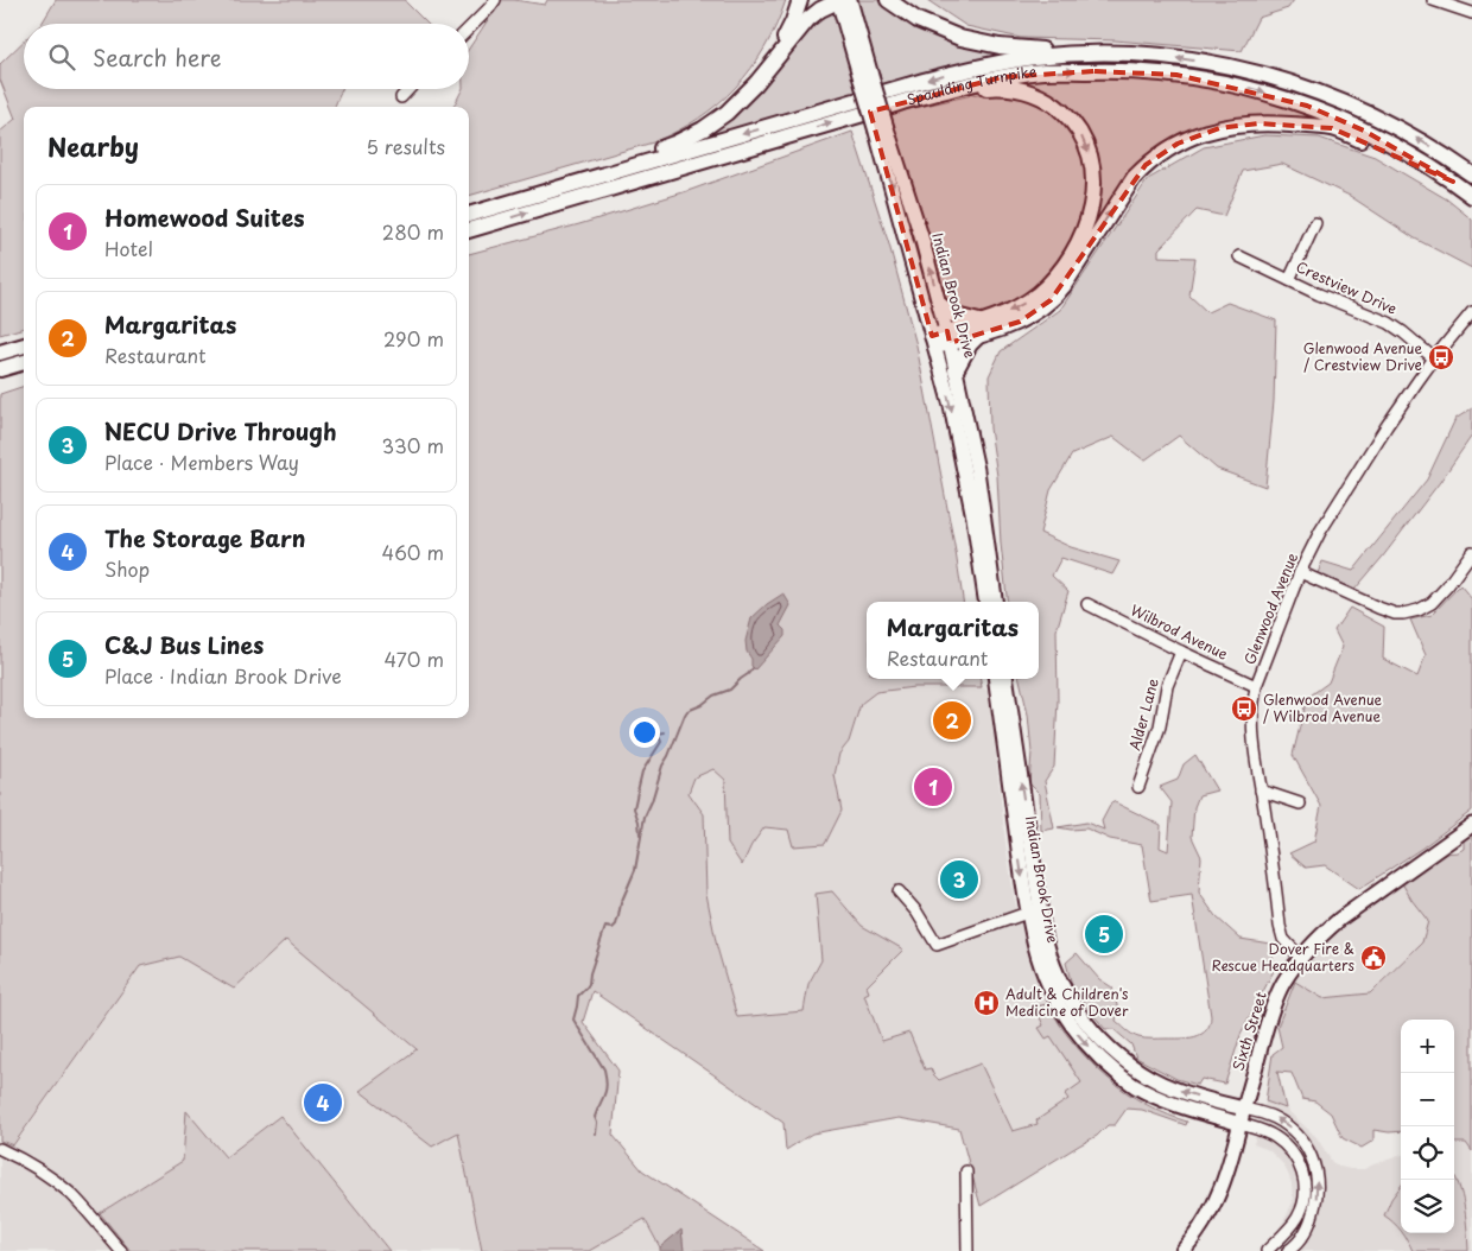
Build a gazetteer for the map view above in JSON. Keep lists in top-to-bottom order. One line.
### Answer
{"streets":{"highway":["Spaulding Turnpike"],"main road":["Indian Brook Drive","Sixth Street"],"street":["Crestview Drive","Glenwood Avenue","Wilbrod Avenue","Alder Lane"]},"crossings":[["Crestview Drive","Glenwood Avenue"],["Indian Brook Drive","Sixth Street"],["Glenwood Avenue","Wilbrod Avenue"],["Glenwood Avenue","Sixth Street"],["Wilbrod Avenue","Alder Lane"]],"places":{"bus stop":["Glenwood Avenue / Crestview Drive","Glenwood Avenue / Wilbrod Avenue"],"public building":["Dover Fire & Rescue Headquarters"],"hospital":["Adult & Children's Medicine of Dover"]},"page":{"search":"Search here","heading":["Nearby","5 results"],"list":[{"mark":"1","name":"Homewood Suites","note":"Hotel","value":"280 m"},{"mark":"2","name":"Margaritas","note":"Restaurant","value":"290 m"},{"mark":"3","name":"NECU Drive Through","note":"Place · Members Way","value":"330 m"},{"mark":"4","name":"The Storage Barn","note":"Shop","value":"460 m"},{"mark":"5","name":"C&J Bus Lines","note":"Place · Indian Brook Drive","value":"470 m"}],"popup":["Margaritas","Restaurant"],"pins":["2","1","3","5","4"],"map_buttons":["+","−"]}}
